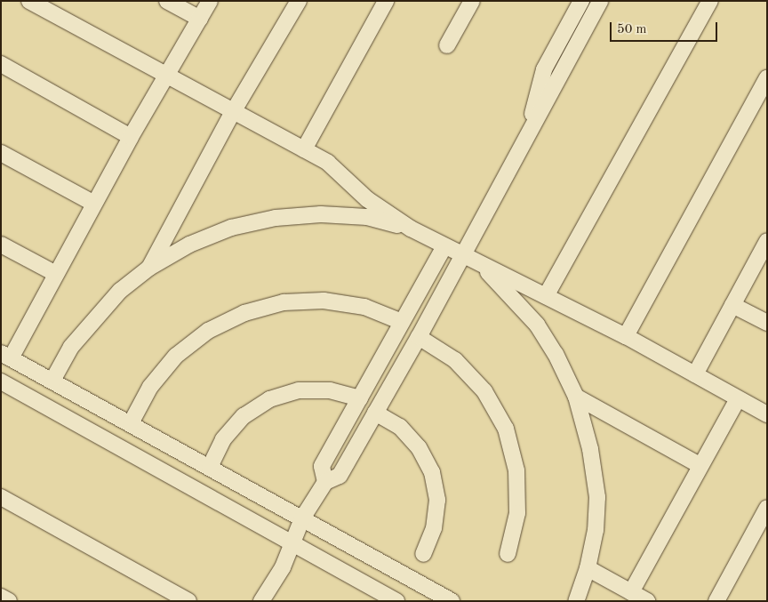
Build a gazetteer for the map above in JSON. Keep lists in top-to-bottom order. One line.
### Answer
{"scale_bar":"50 m"}
